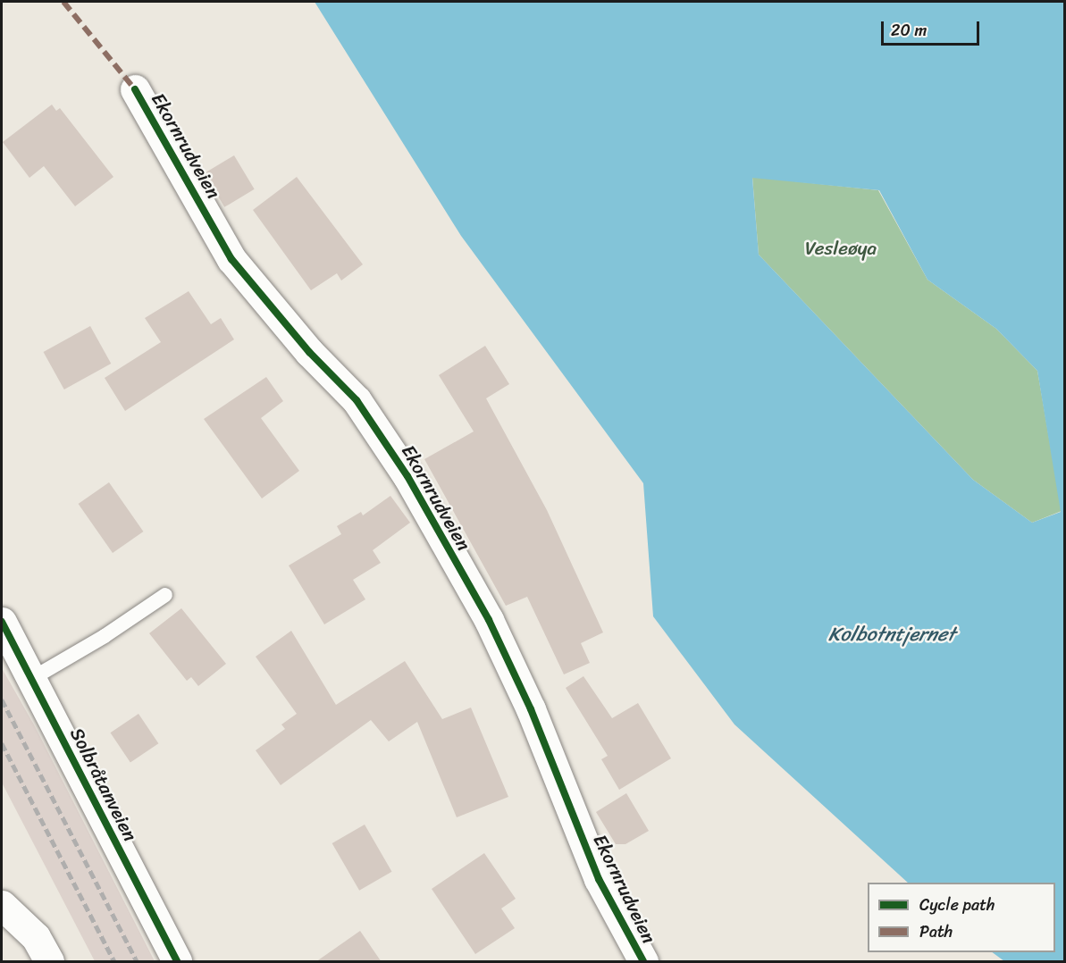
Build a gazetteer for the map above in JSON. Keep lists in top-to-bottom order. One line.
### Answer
{"streets":{"street":["Ekornrudveien","Solbråtanveien"]},"water":["Kolbotntjernet"],"parks":["Vesleøya"],"legend":["Cycle path","Path"],"scale_bar":"20 m"}
